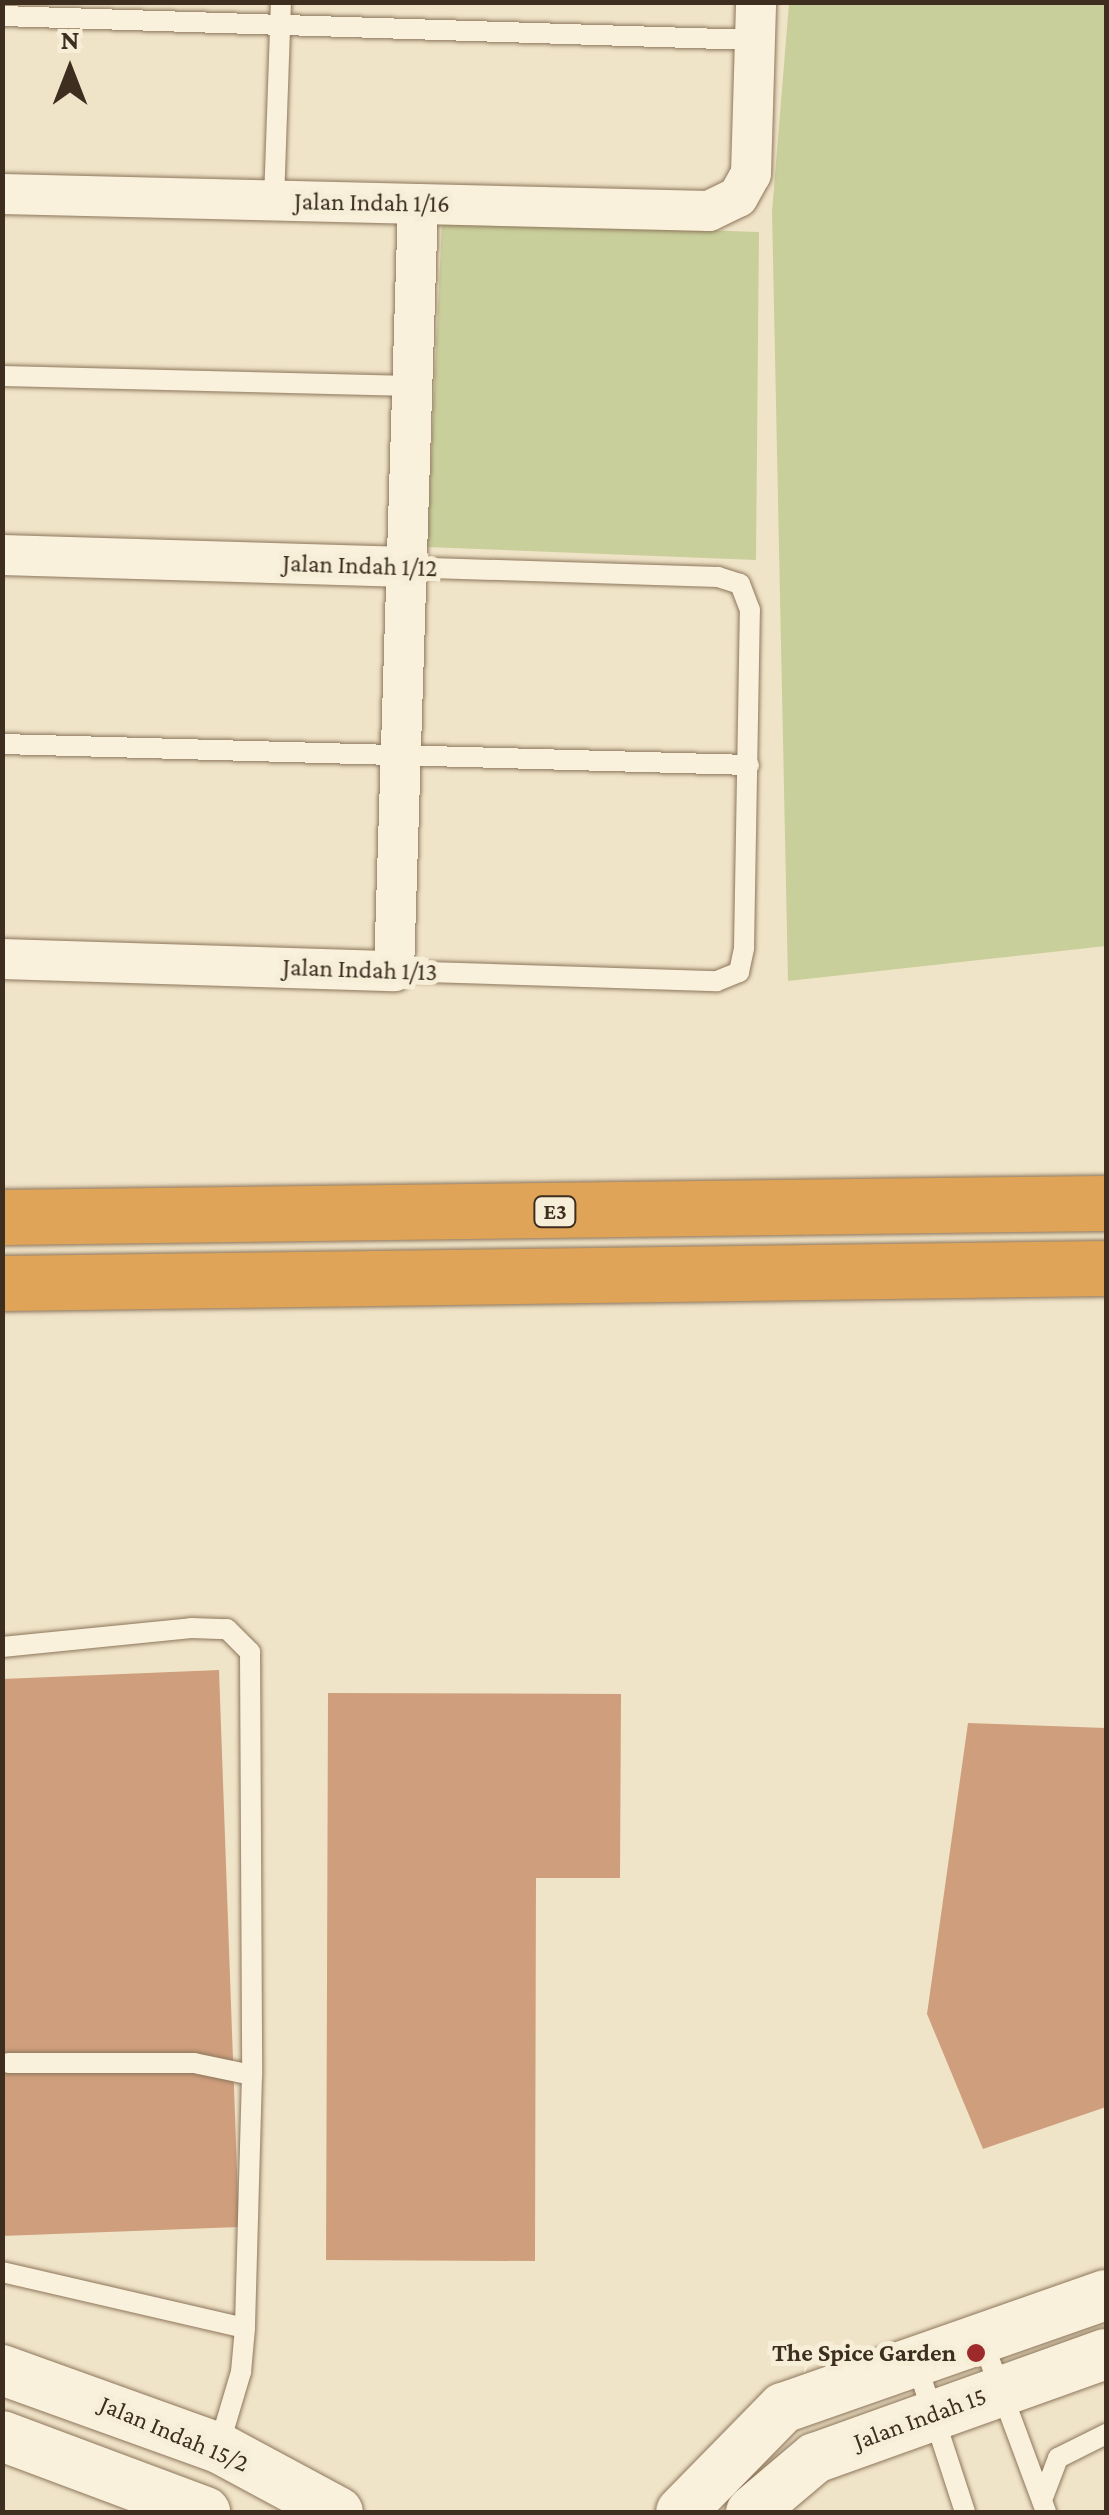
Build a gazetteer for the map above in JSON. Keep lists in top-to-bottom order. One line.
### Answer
{"streets":{"highway":["E3"],"street":["Jalan Indah 1/16","Jalan Indah 1/12","Jalan Indah 1/13","Jalan Indah 15","Jalan Indah 15/2"]},"crossings":[["Jalan Indah 1/12","Jalan Indah 1/13"]],"places":["The Spice Garden"],"north":"top"}
